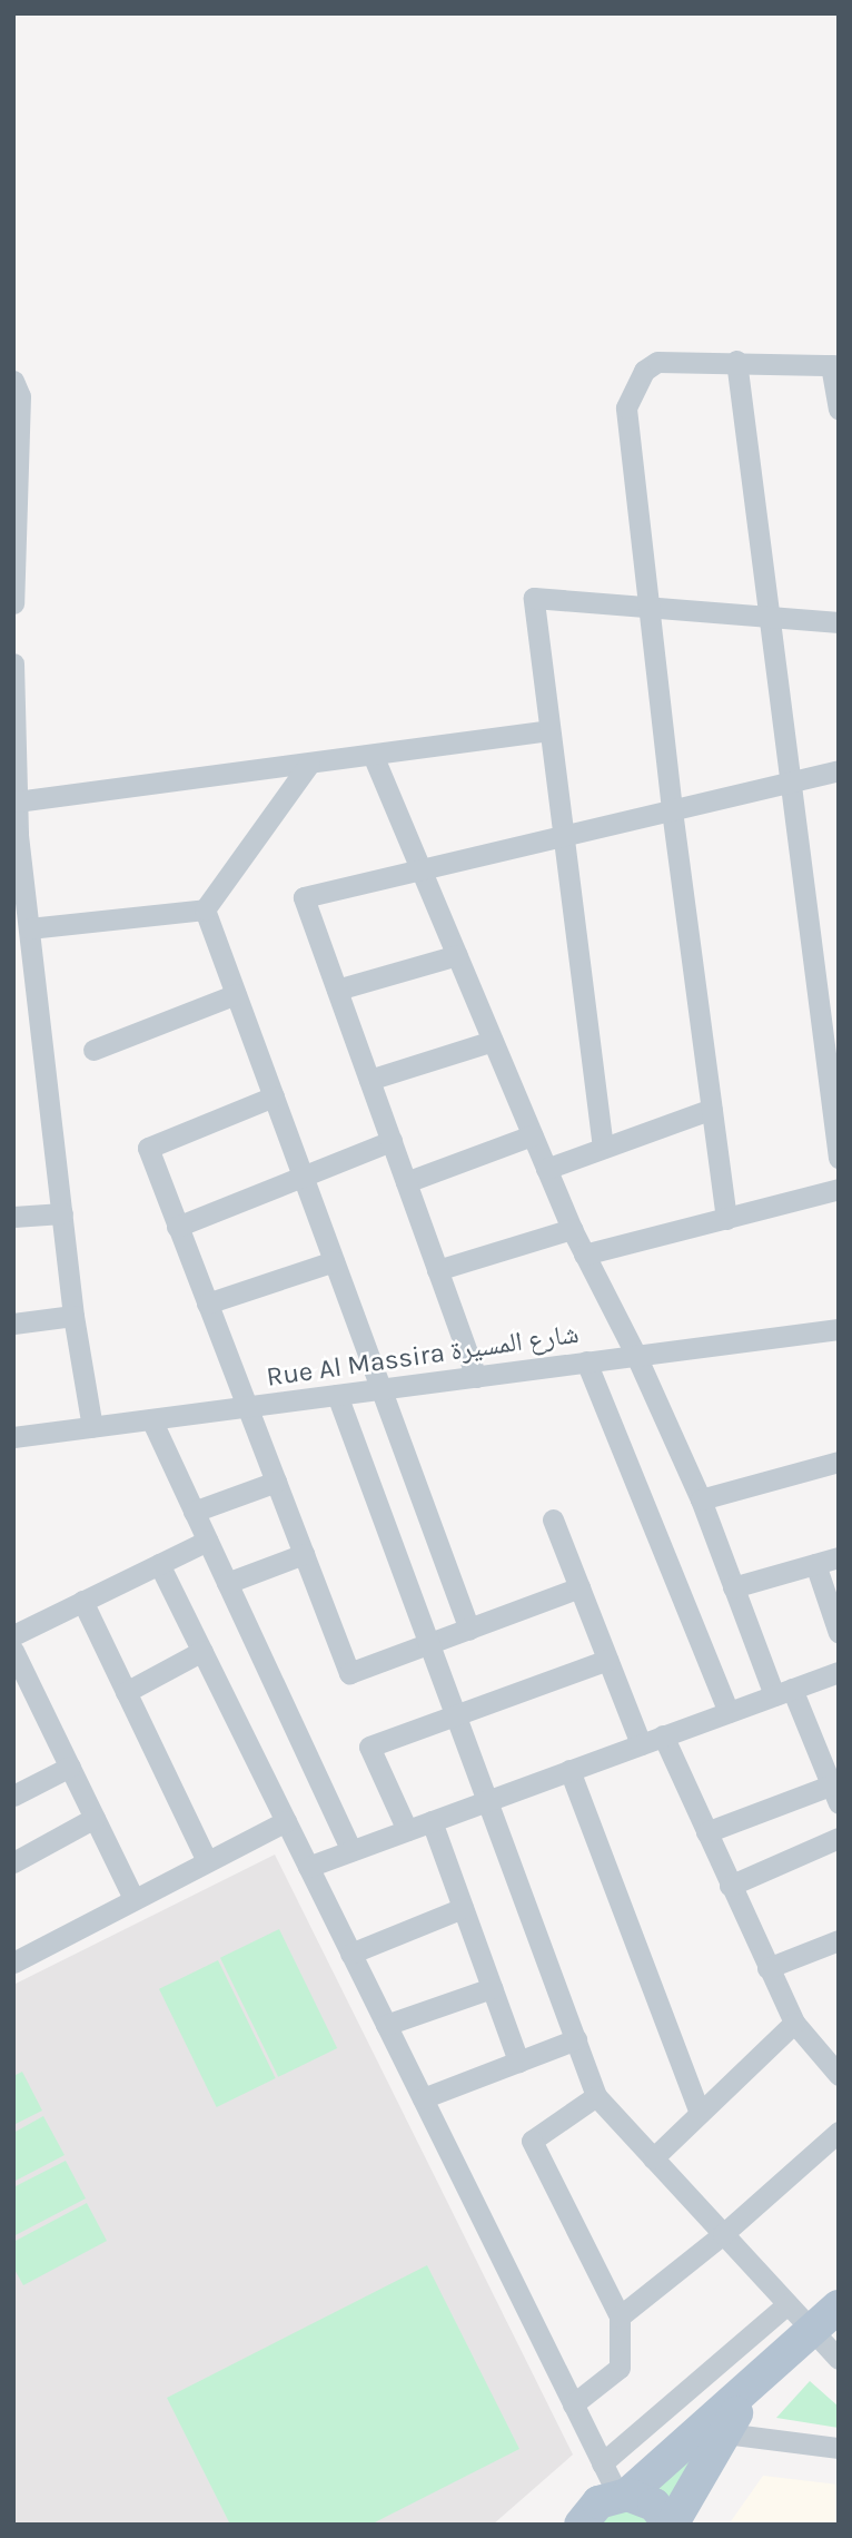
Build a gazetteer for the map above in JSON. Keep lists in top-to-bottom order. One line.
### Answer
{"streets":{"street":["Rue Al Massira شارع المسيرة"]}}
